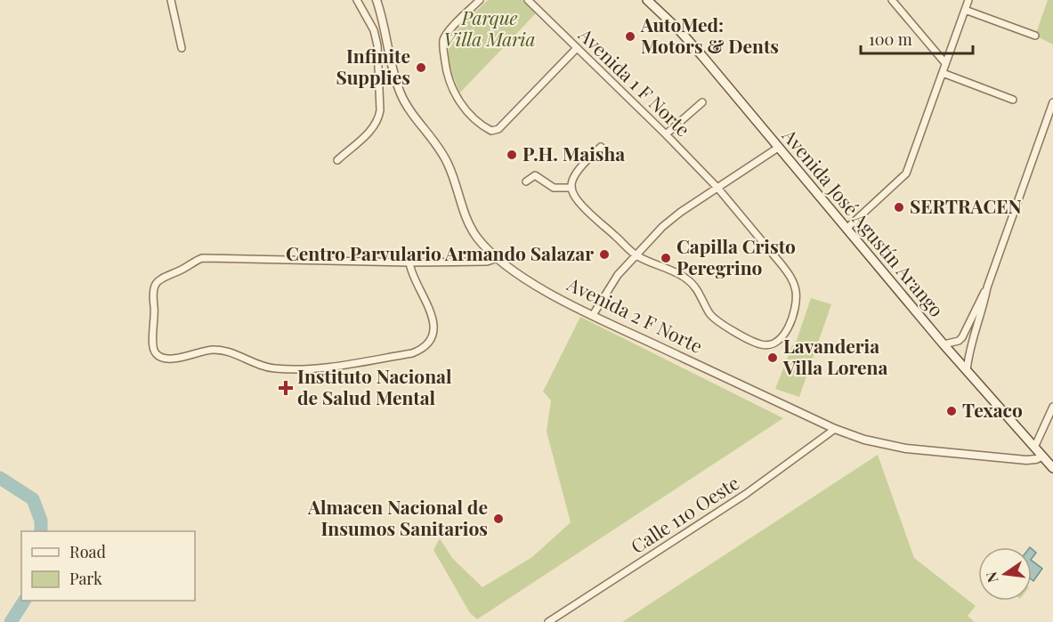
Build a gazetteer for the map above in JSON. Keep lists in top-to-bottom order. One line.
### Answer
{"streets":{"main road":["Avenida José Agustín Arango"],"street":["Avenida 1 F Norte","Avenida 2 F Norte","Calle 110 Oeste"]},"crossings":[["Avenida José Agustín Arango","Avenida 2 F Norte"],["Avenida 2 F Norte","Calle 110 Oeste"]],"parks":["Parque Villa Maria"],"places":{"other":["AutoMed: Motors & Dents","Infinite Supplies","P.H. Maisha","SERTRACEN","Centro Parvulario Armando Salazar","Capilla Cristo Peregrino","Lavanderia Villa Lorena","Texaco","Almacen Nacional de Insumos Sanitarios"],"health":["Instituto Nacional de Salud Mental"]},"legend":["Road","Park"],"scale_bar":"100 m","north":"left"}
